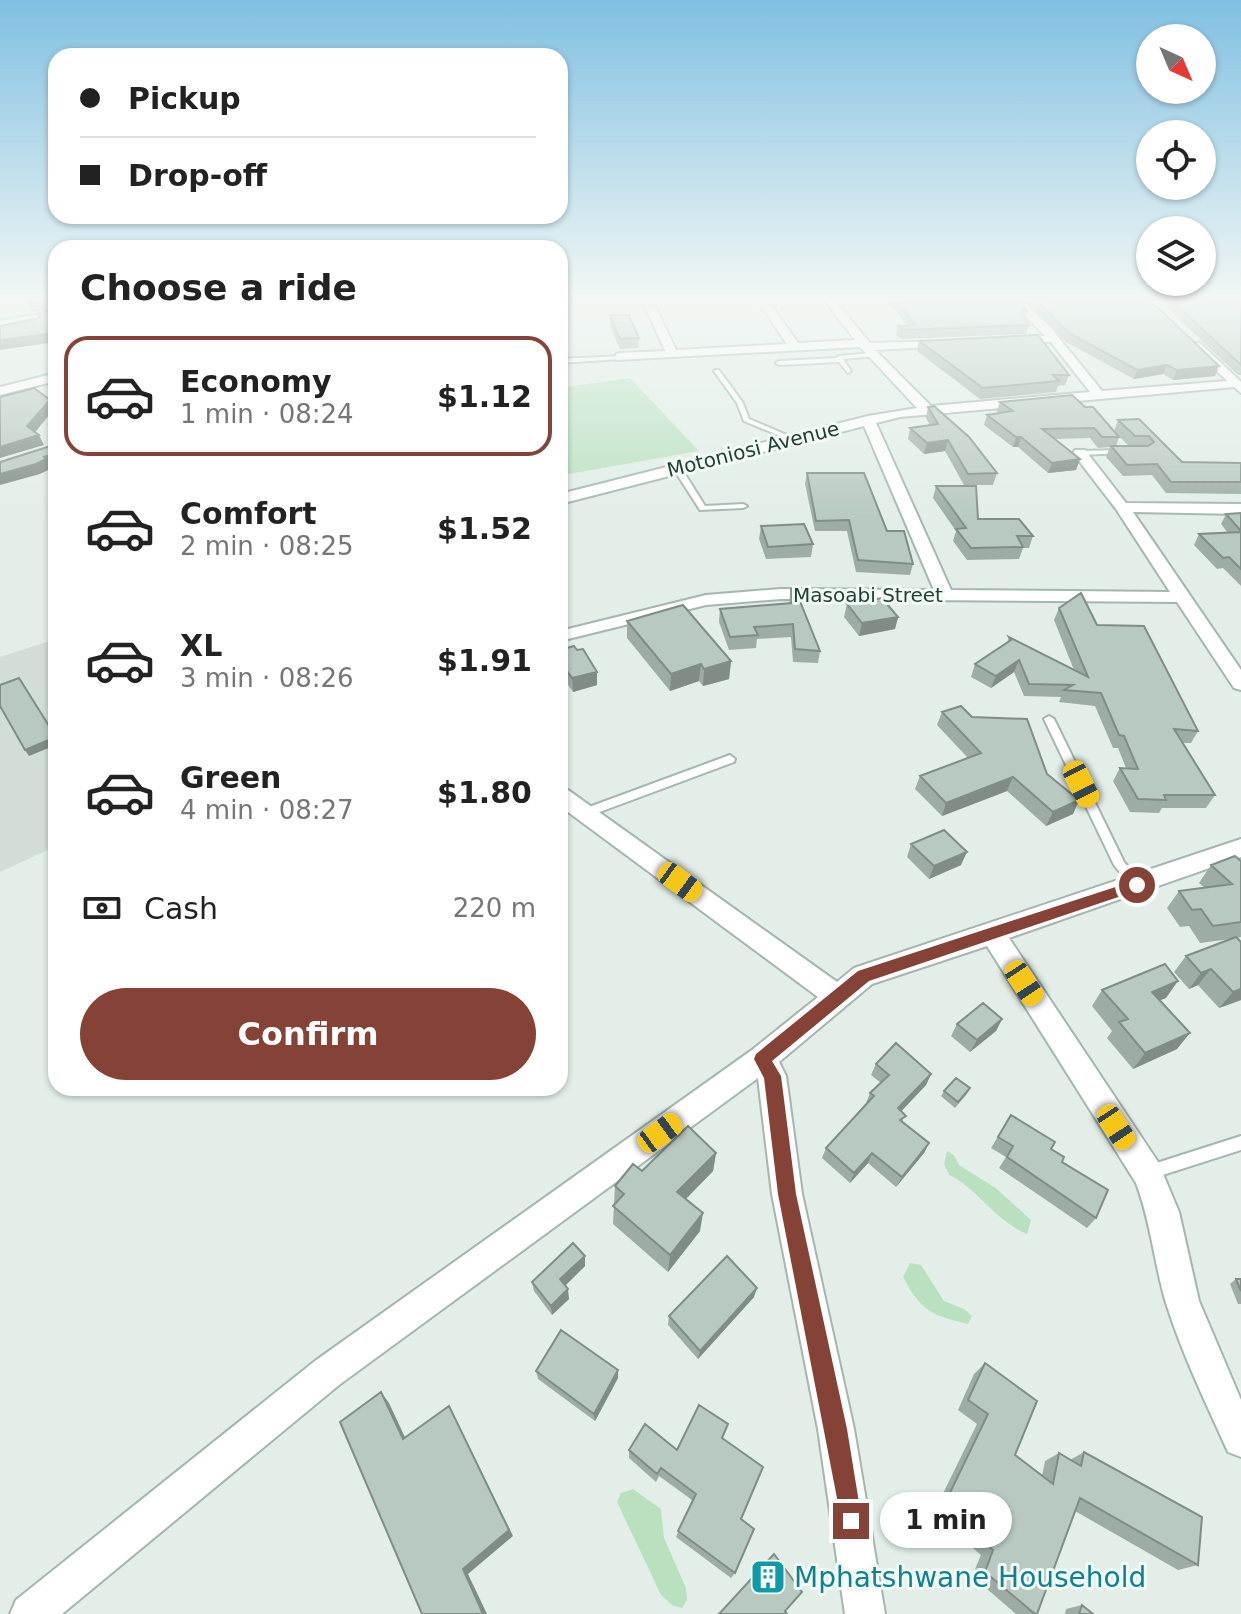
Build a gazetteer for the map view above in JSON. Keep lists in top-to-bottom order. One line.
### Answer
{"streets":{"street":["Motoniosi Avenue","Masoabi Street"]},"places":{"building":["Mphatshwane Household"]},"north":"bottom right","page":{"banner":["Pickup","Drop-off"],"heading":"Choose a ride","list":[{"name":"Economy","note":"1 min · 08:24","value":"$1.12"},{"name":"Comfort","note":"2 min · 08:25","value":"$1.52"},{"name":"XL","note":"3 min · 08:26","value":"$1.91"},{"name":"Green","note":"4 min · 08:27","value":"$1.80"}],"pay":["Cash","220 m"],"buttons":"Confirm","bubble":"1 min"}}
